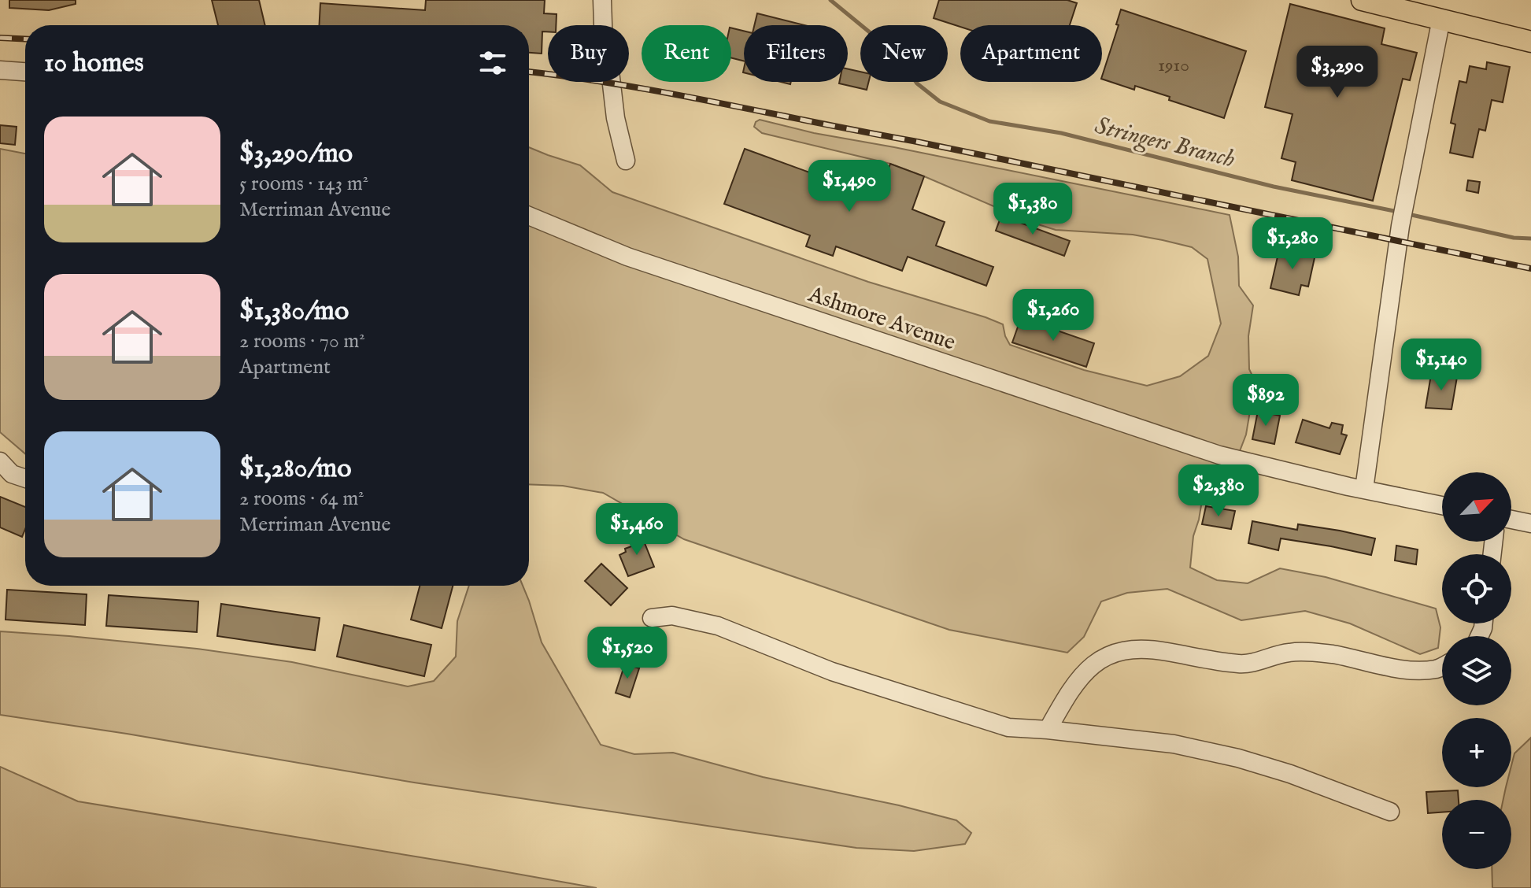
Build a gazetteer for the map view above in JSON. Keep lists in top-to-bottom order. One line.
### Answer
{"streets":{"street":["Ashmore Avenue"]},"water":["Stringers Branch"],"house_numbers":["1910"],"north":"top right","page":{"chip":["Buy","Rent","Filters","New","Apartment"],"heading":"10 homes","price":["$3,290","$1,490","$1,380","$1,280","$1,260","$1,140","$892","$2,380","$1,460","$1,520"],"list":[{"name":"$3,290/mo","note":"5 rooms · 143 m² · Merriman Avenue"},{"name":"$1,380/mo","note":"2 rooms · 70 m² · Apartment"},{"name":"$1,280/mo","note":"2 rooms · 64 m² · Merriman Avenue"}],"map_buttons":["+","−"]}}
